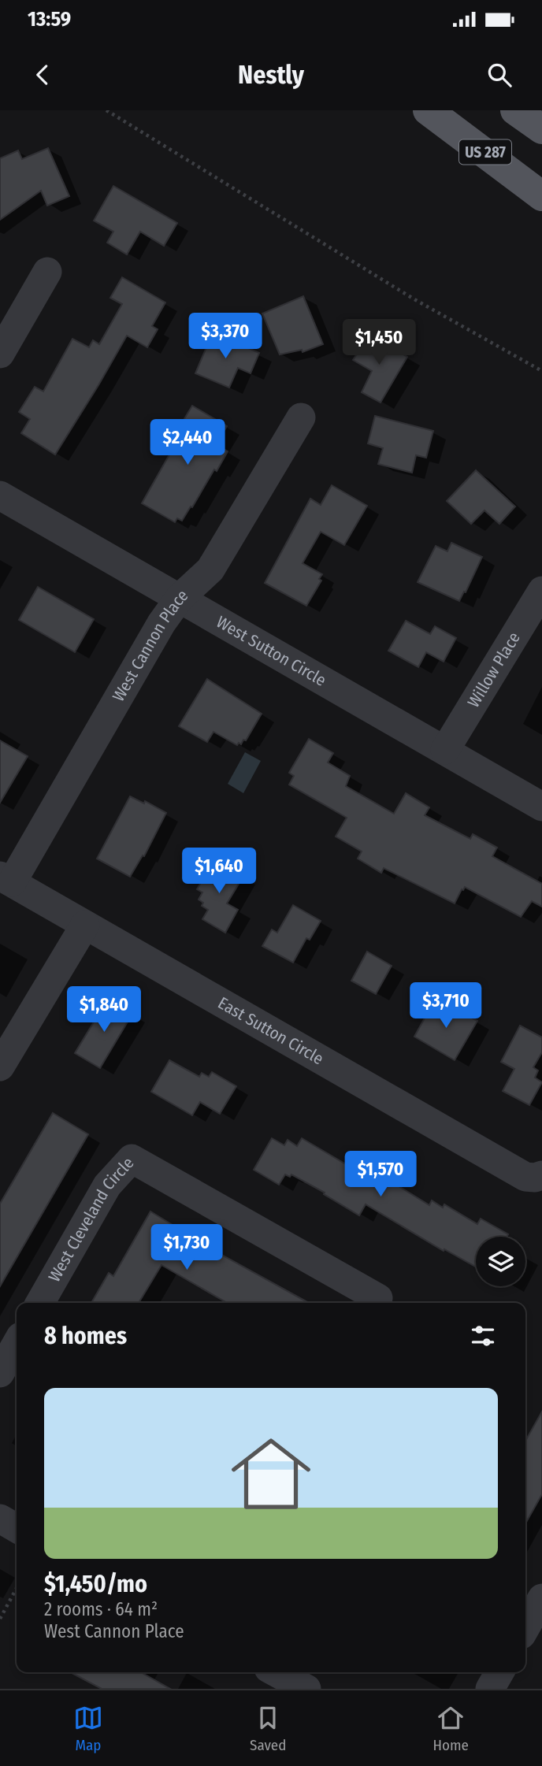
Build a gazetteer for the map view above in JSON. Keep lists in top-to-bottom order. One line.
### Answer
{"streets":{"main road":["US 287"],"street":["West Cannon Place","West Sutton Circle","Willow Place","East Sutton Circle","West Cleveland Circle"]},"crossings":[["West Cannon Place","West Sutton Circle"],["West Cannon Place","East Sutton Circle"],["West Sutton Circle","Willow Place"]],"page":{"status":"13:59","header":"Nestly","price":["$3,370","$1,450","$2,440","$1,640","$3,710","$1,840","$1,570","$1,730"],"heading":"8 homes","list":[{"name":"$1,450/mo","note":"2 rooms · 64 m² · West Cannon Place"}],"tabs":["Map","Saved","Home"]}}
